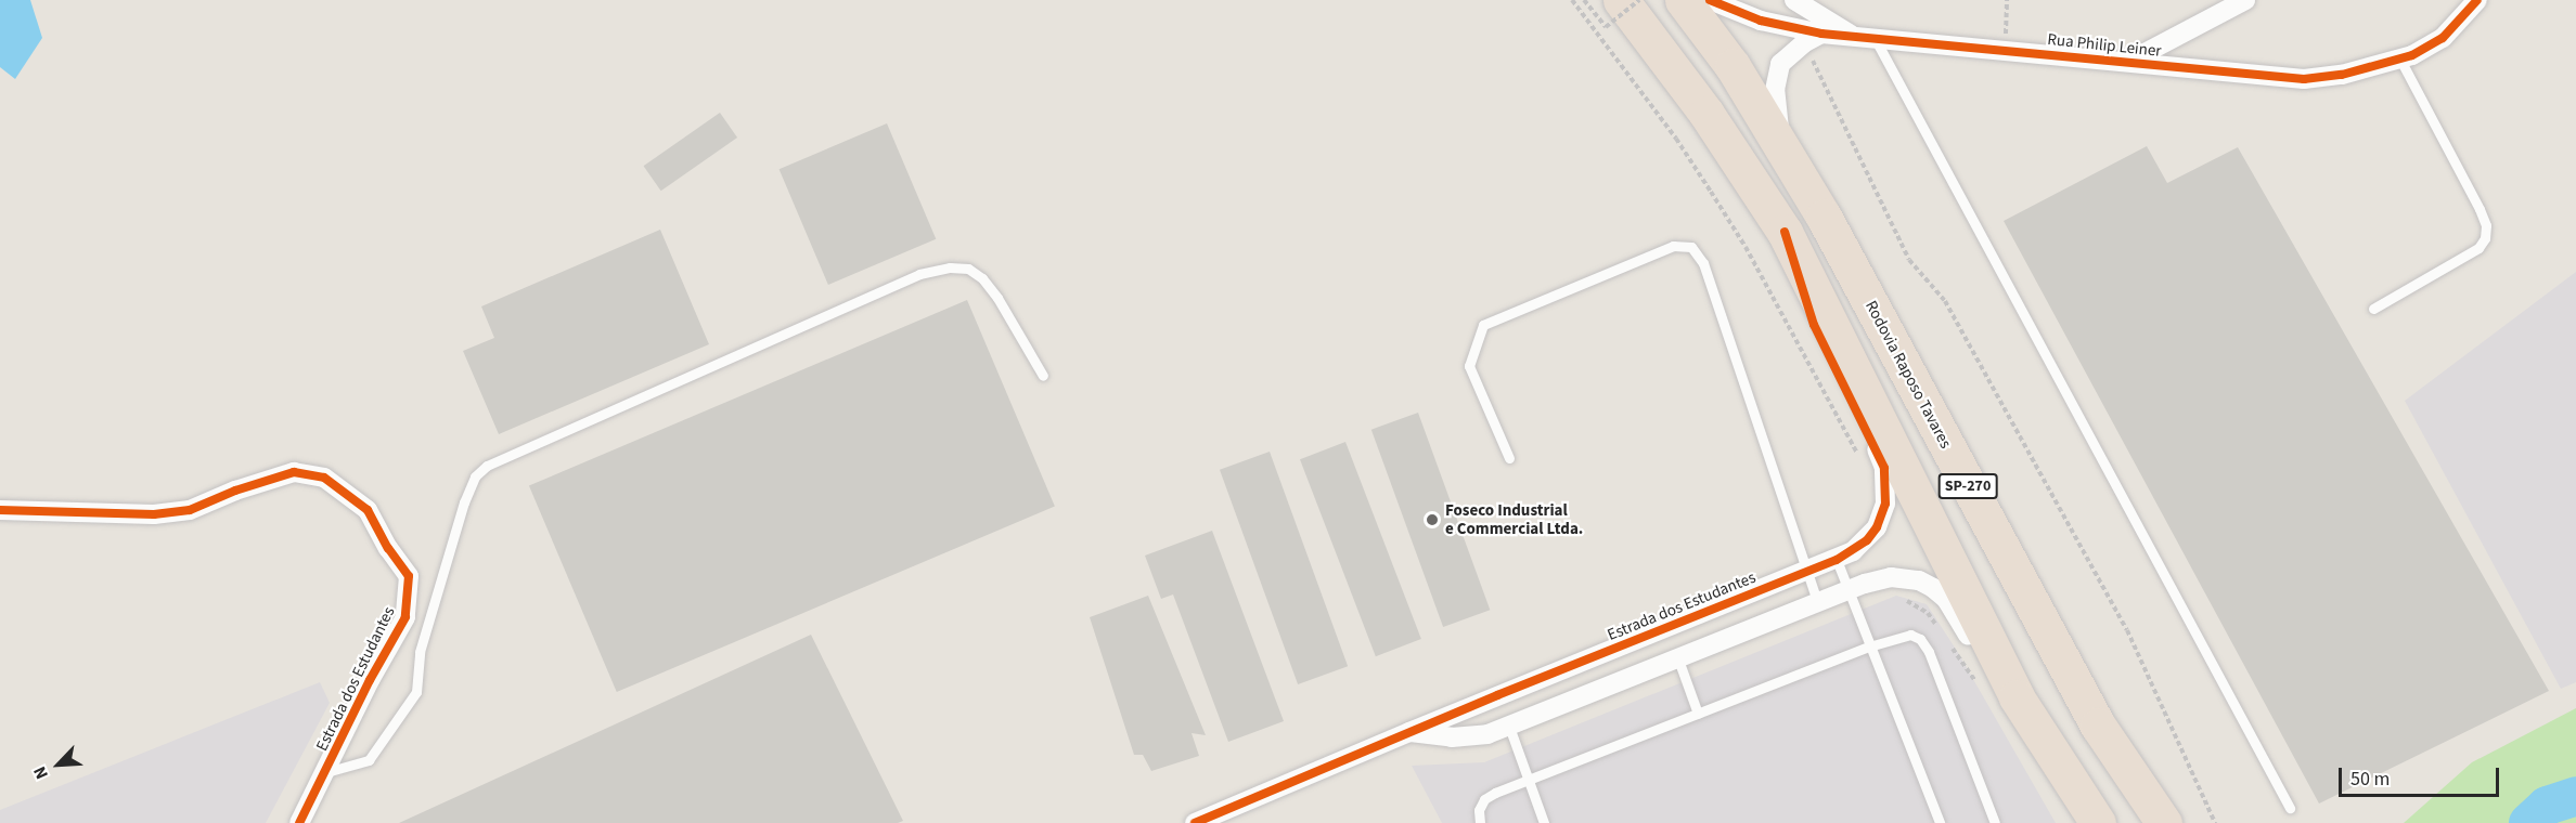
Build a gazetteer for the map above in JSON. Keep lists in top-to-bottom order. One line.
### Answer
{"streets":{"highway":["Rodovia Raposo Tavares","SP-270"],"street":["Rua Philip Leiner","Estrada dos Estudantes"]},"crossings":[["SP-270","Estrada dos Estudantes"]],"places":["Foseco Industrial e Commercial Ltda."],"scale_bar":"50 m","north":"bottom left"}
